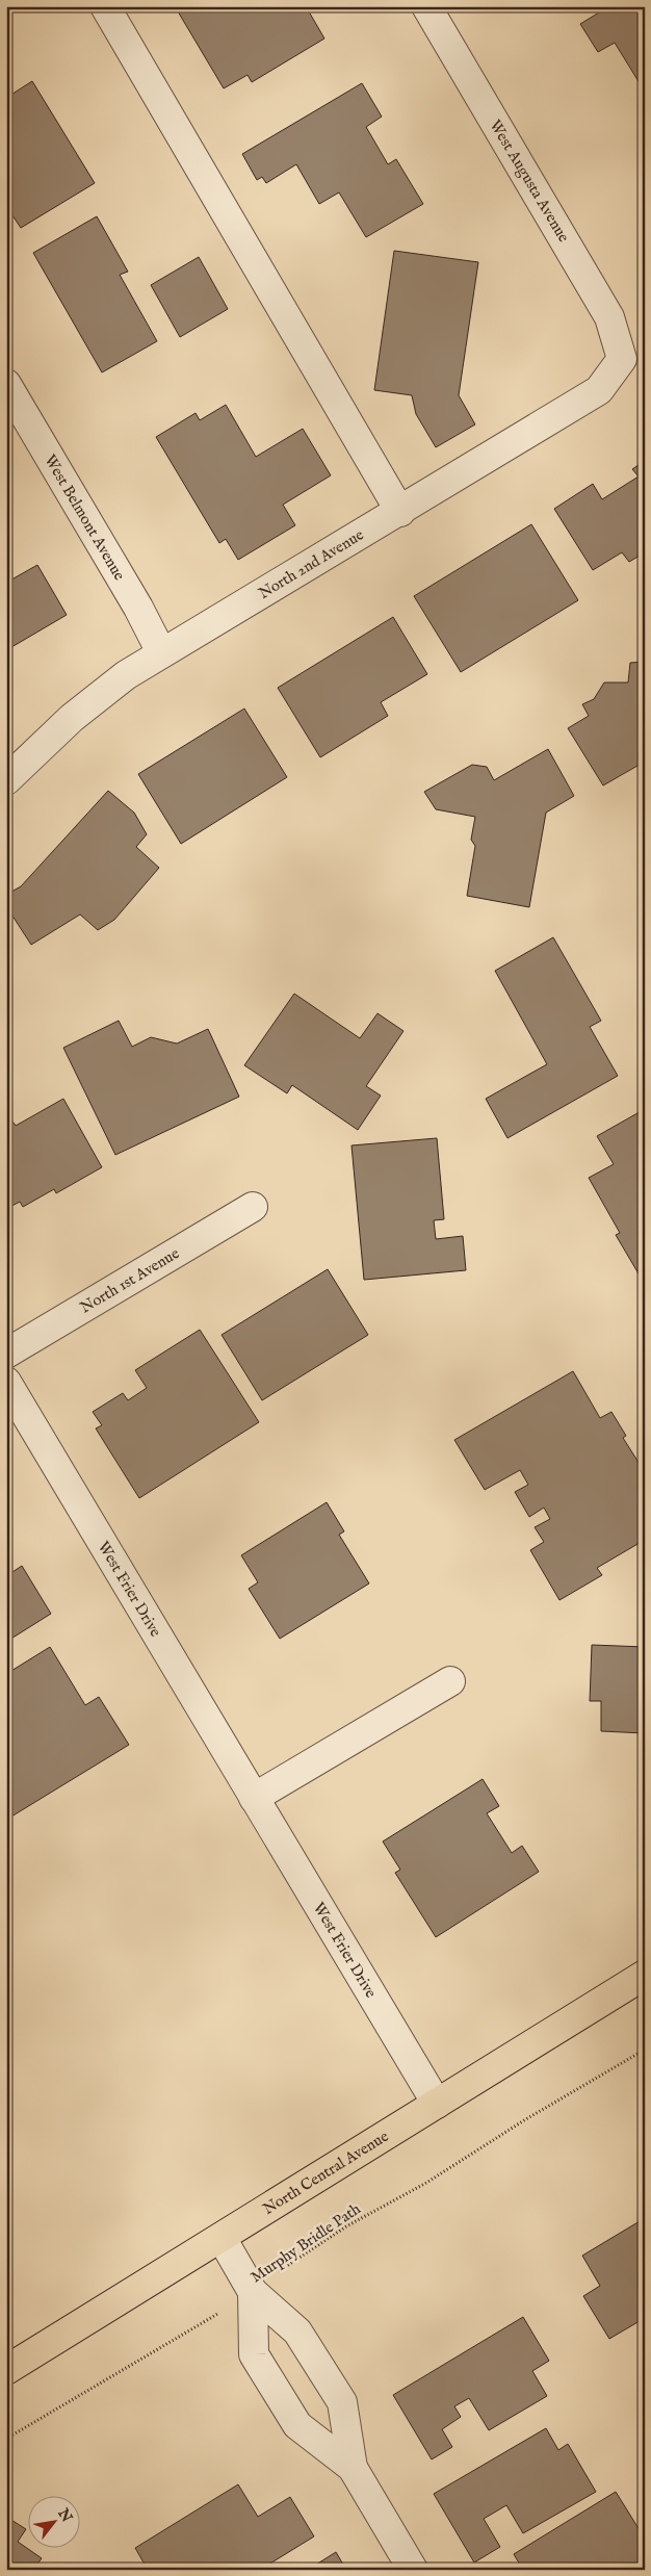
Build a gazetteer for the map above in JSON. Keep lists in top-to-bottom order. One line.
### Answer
{"streets":{"main road":["North Central Avenue"],"street":["West Augusta Avenue","West Belmont Avenue","North 2nd Avenue","North 1st Avenue","West Frier Drive"],"path":["Murphy Bridle Path"]},"crossings":[["West Augusta Avenue","North 2nd Avenue"],["West Belmont Avenue","North 2nd Avenue"],["West Frier Drive","North Central Avenue"]],"north":"top right"}
